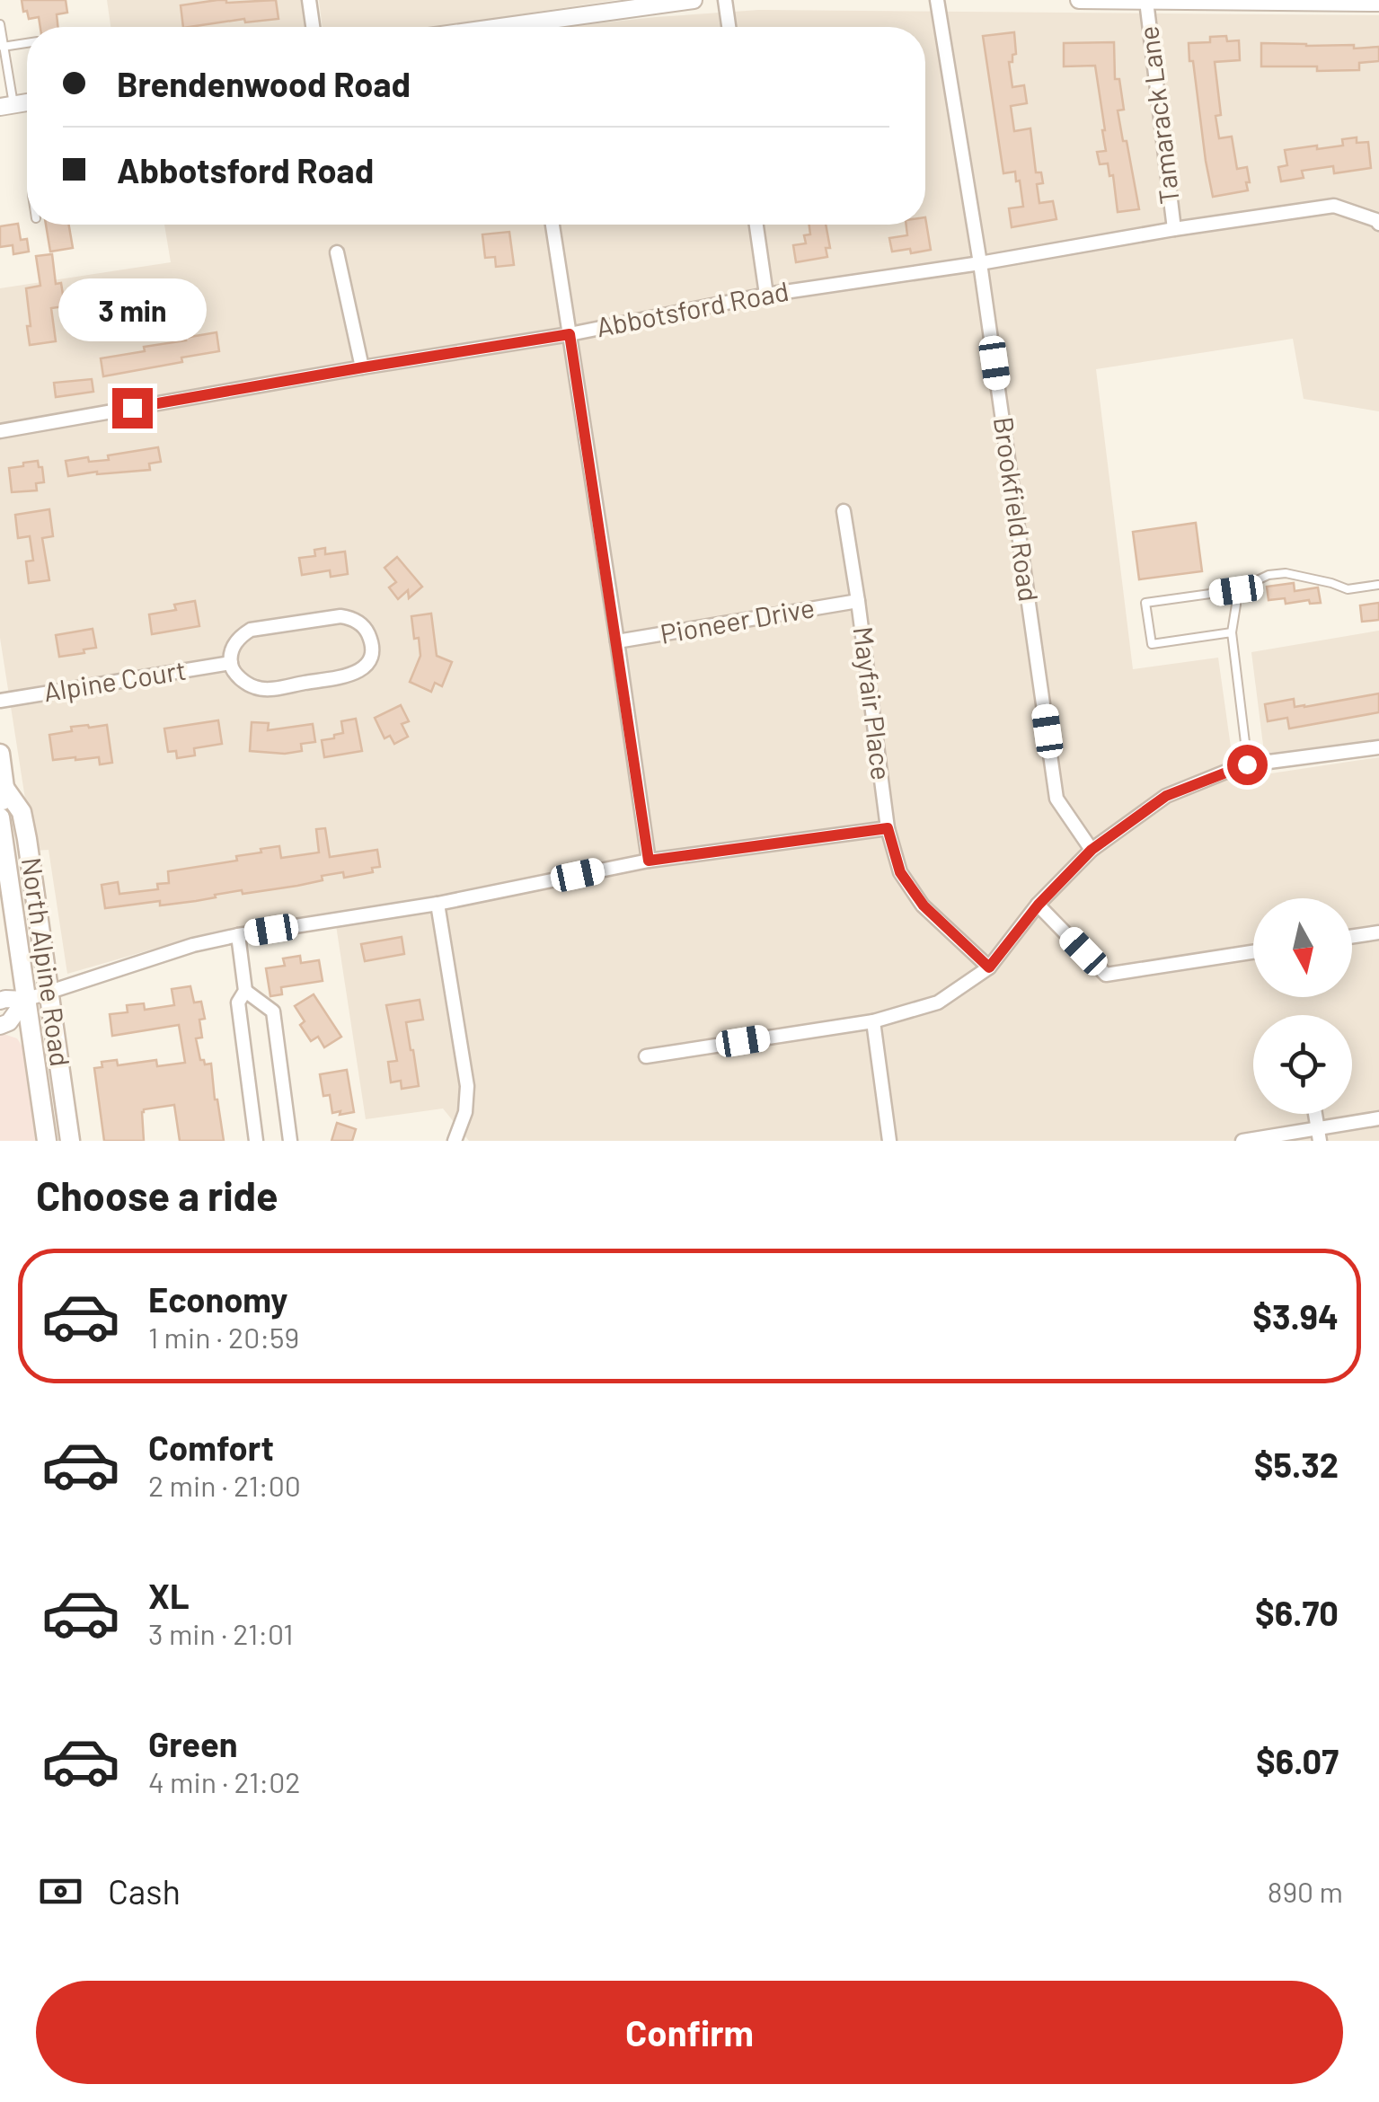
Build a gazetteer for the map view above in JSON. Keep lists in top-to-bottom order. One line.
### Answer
{"streets":{"main road":["North Alpine Road"],"street":["Tamarack Lane","Abbotsford Road","Brookfield Road","Pioneer Drive","Alpine Court","Mayfair Place"]},"crossings":[["Tamarack Lane","Abbotsford Road"],["Abbotsford Road","Brookfield Road"],["Pioneer Drive","Mayfair Place"]],"north":"bottom","page":{"banner":["Brendenwood Road","Abbotsford Road"],"bubble":"3 min","heading":"Choose a ride","list":[{"name":"Economy","note":"1 min · 20:59","value":"$3.94"},{"name":"Comfort","note":"2 min · 21:00","value":"$5.32"},{"name":"XL","note":"3 min · 21:01","value":"$6.70"},{"name":"Green","note":"4 min · 21:02","value":"$6.07"}],"pay":["Cash","890 m"],"buttons":"Confirm"}}
